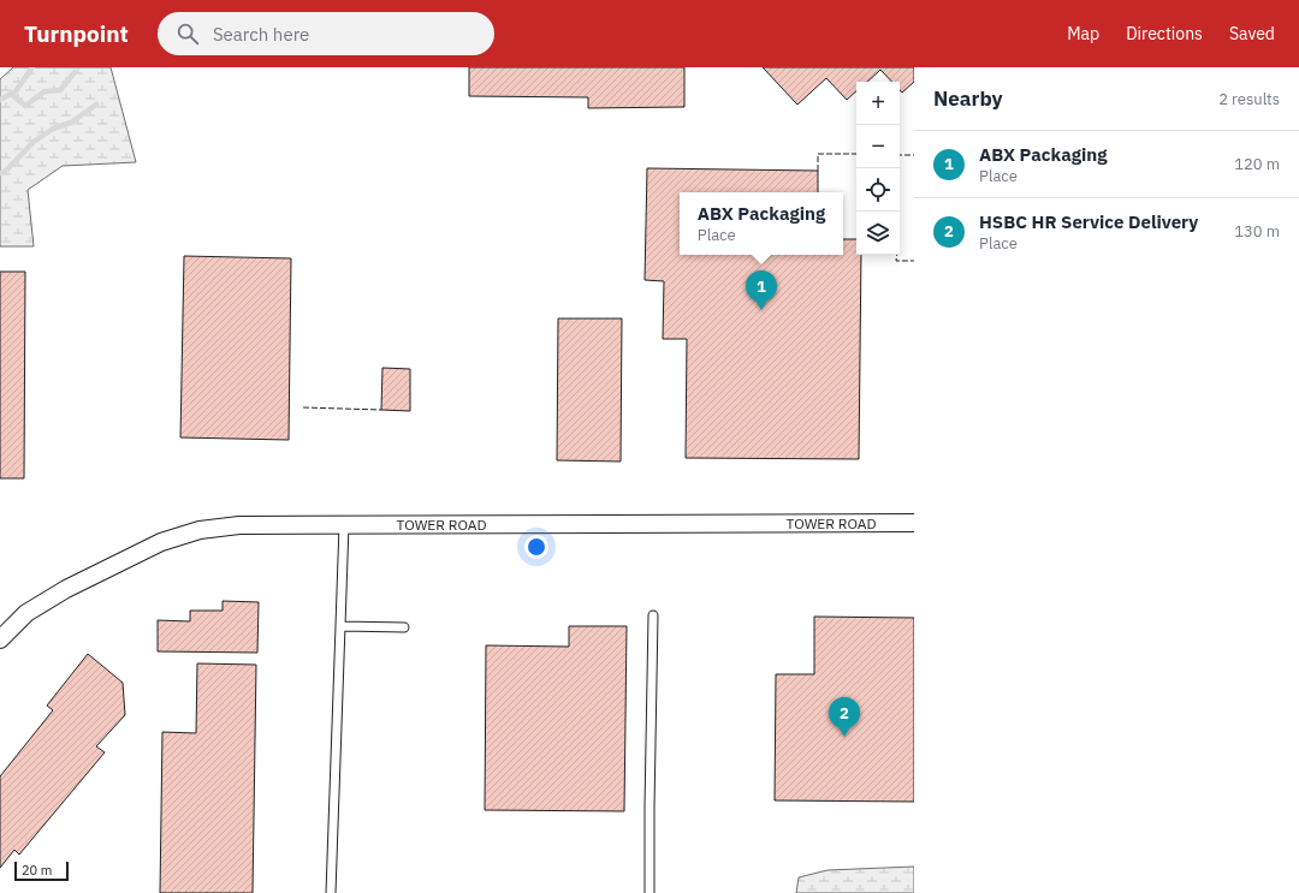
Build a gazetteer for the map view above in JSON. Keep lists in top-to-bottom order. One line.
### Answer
{"streets":{"street":["TOWER ROAD"]},"scale_bar":"20 m","page":{"header":"Turnpoint","search":"Search here","nav":["Map","Directions","Saved"],"heading":["Nearby","2 results"],"map_buttons":["+","−"],"list":[{"mark":"1","name":"ABX Packaging","note":"Place","value":"120 m"},{"mark":"2","name":"HSBC HR Service Delivery","note":"Place","value":"130 m"}],"popup":["ABX Packaging","Place"],"pins":["1","2"],"scale":"20 m"}}
